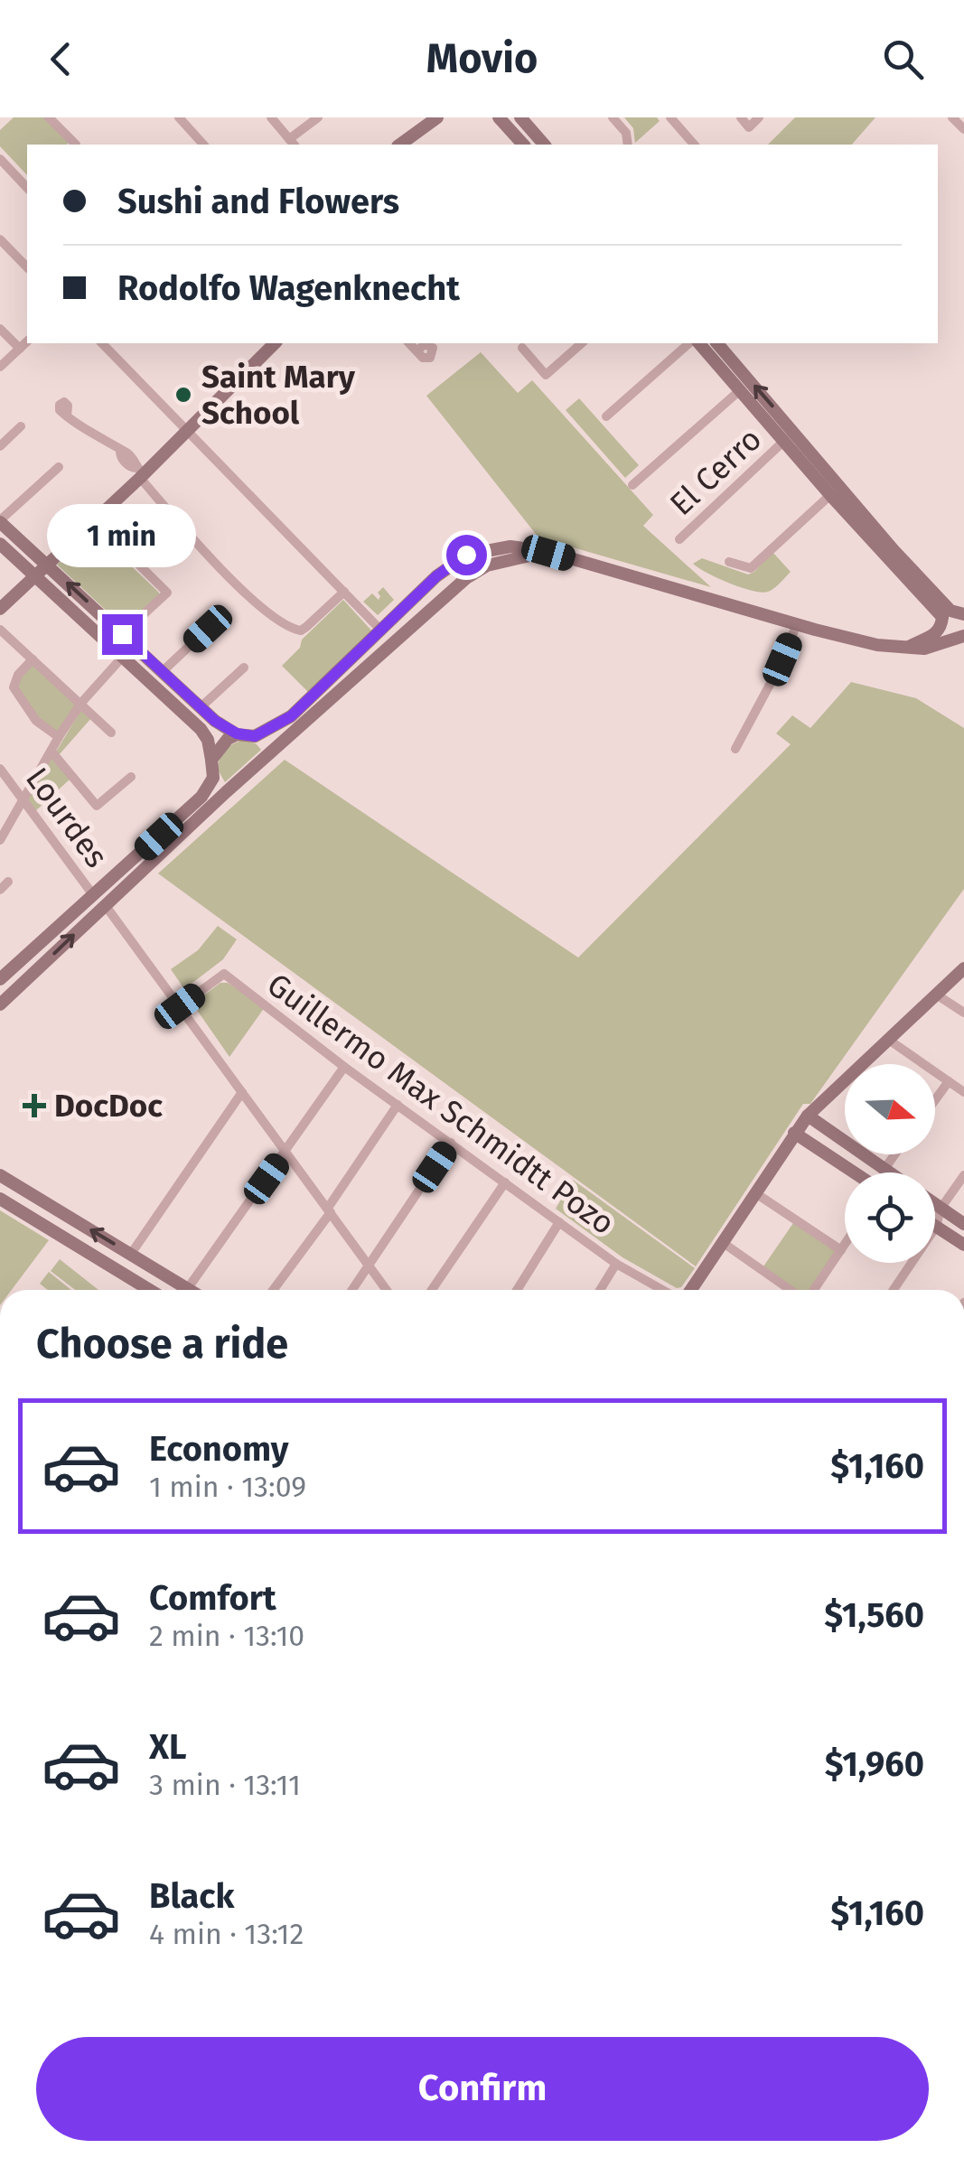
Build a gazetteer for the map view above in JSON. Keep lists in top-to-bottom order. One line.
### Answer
{"streets":{"street":["El Cerro","Lourdes","Guillermo Max Schmidtt Pozo"]},"places":{"other":["Saint Mary School"],"health":["DocDoc"]},"north":"right","page":{"header":"Movio","banner":["Sushi and Flowers","Rodolfo Wagenknecht"],"bubble":"1 min","heading":"Choose a ride","list":[{"name":"Economy","note":"1 min · 13:09","value":"$1,160"},{"name":"Comfort","note":"2 min · 13:10","value":"$1,560"},{"name":"XL","note":"3 min · 13:11","value":"$1,960"},{"name":"Black","note":"4 min · 13:12","value":"$1,160"}],"buttons":"Confirm"}}
